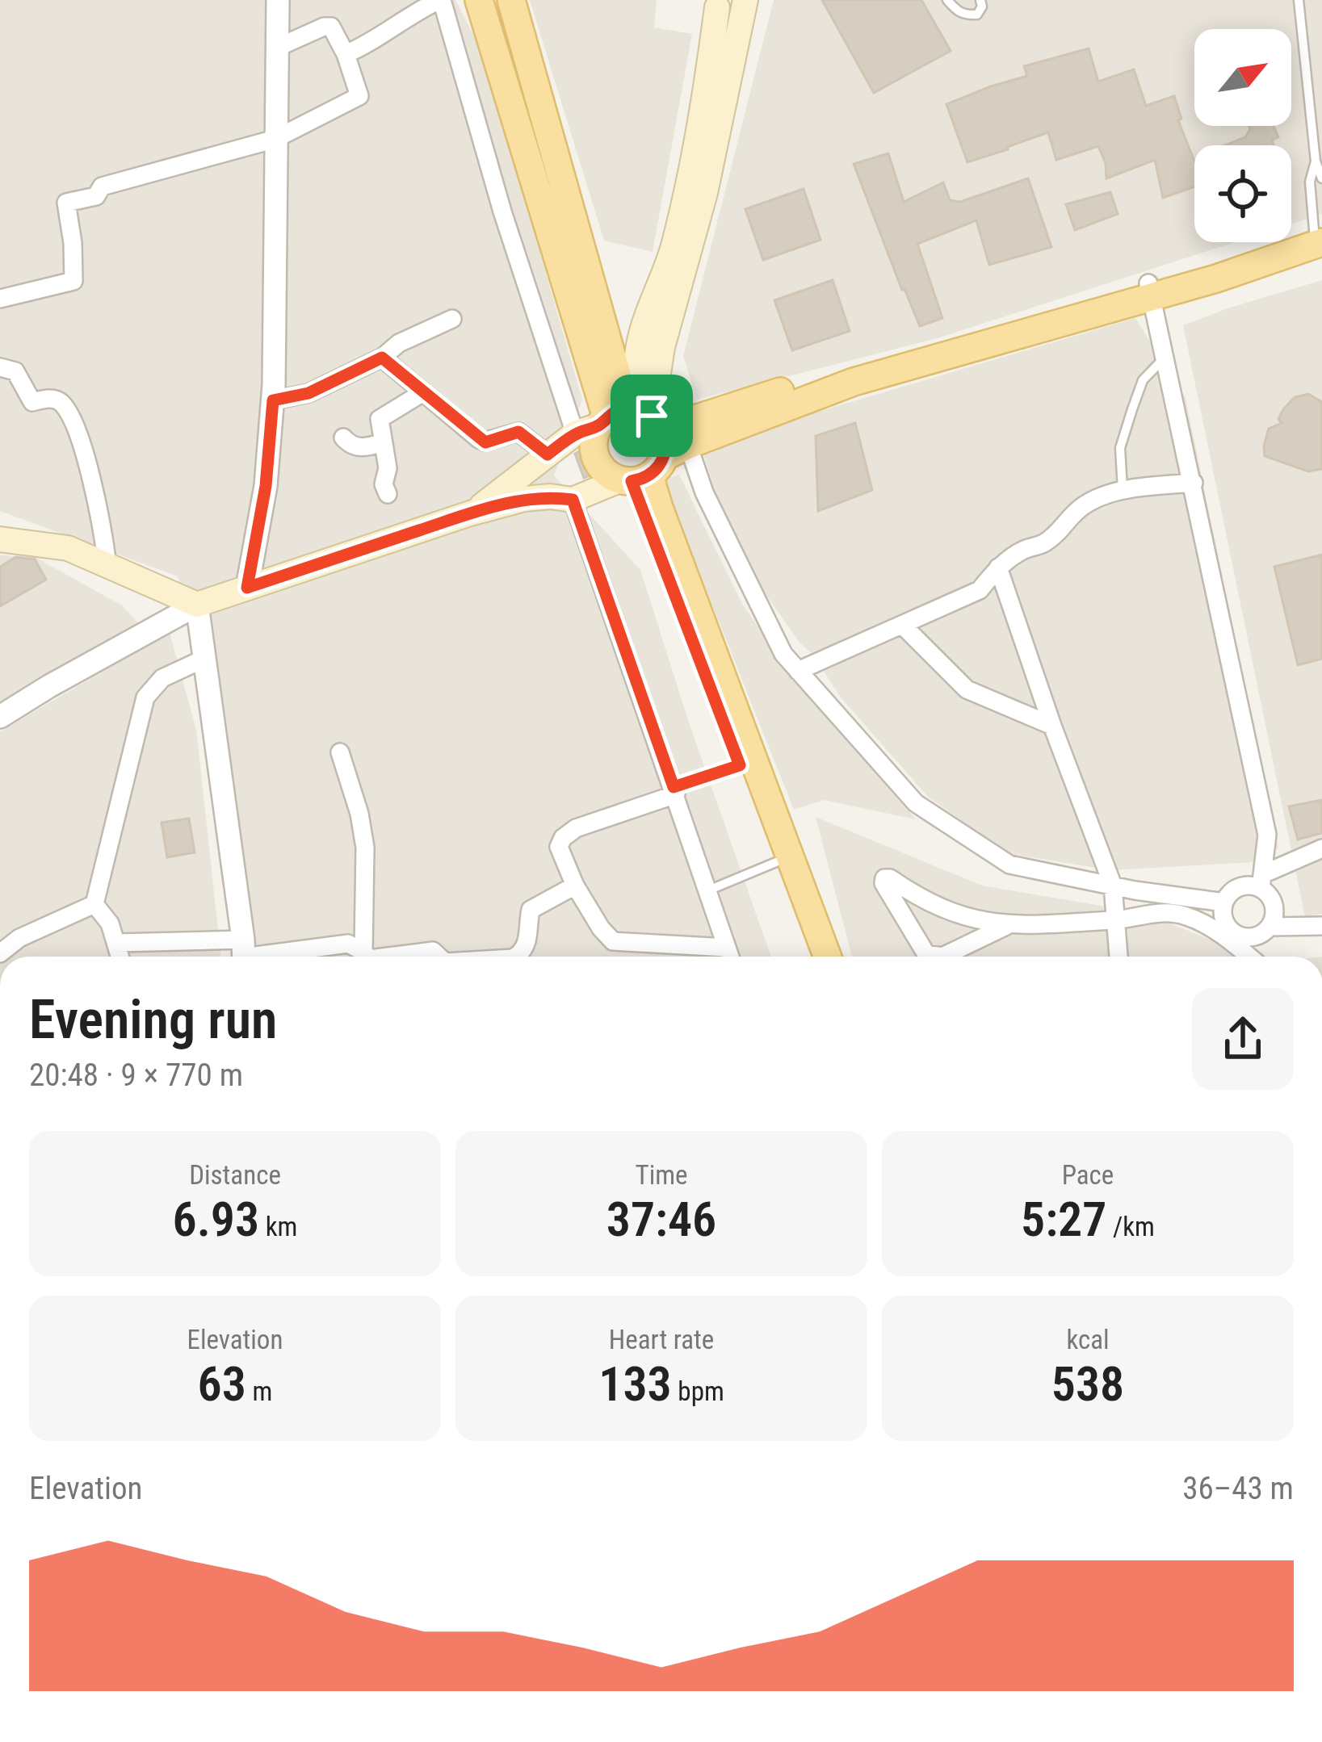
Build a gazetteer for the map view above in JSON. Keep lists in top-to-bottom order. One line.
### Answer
{"north":"top right","page":{"heading":["Evening run","20:48 · 9 × 770 m"],"stats":[["Distance","6.93 km"],["Time","37:46"],["Pace","5:27 /km"],["Elevation","63 m"],["Heart rate","133 bpm"],["kcal","538"]],"chart":["Elevation","36–43 m"]}}
